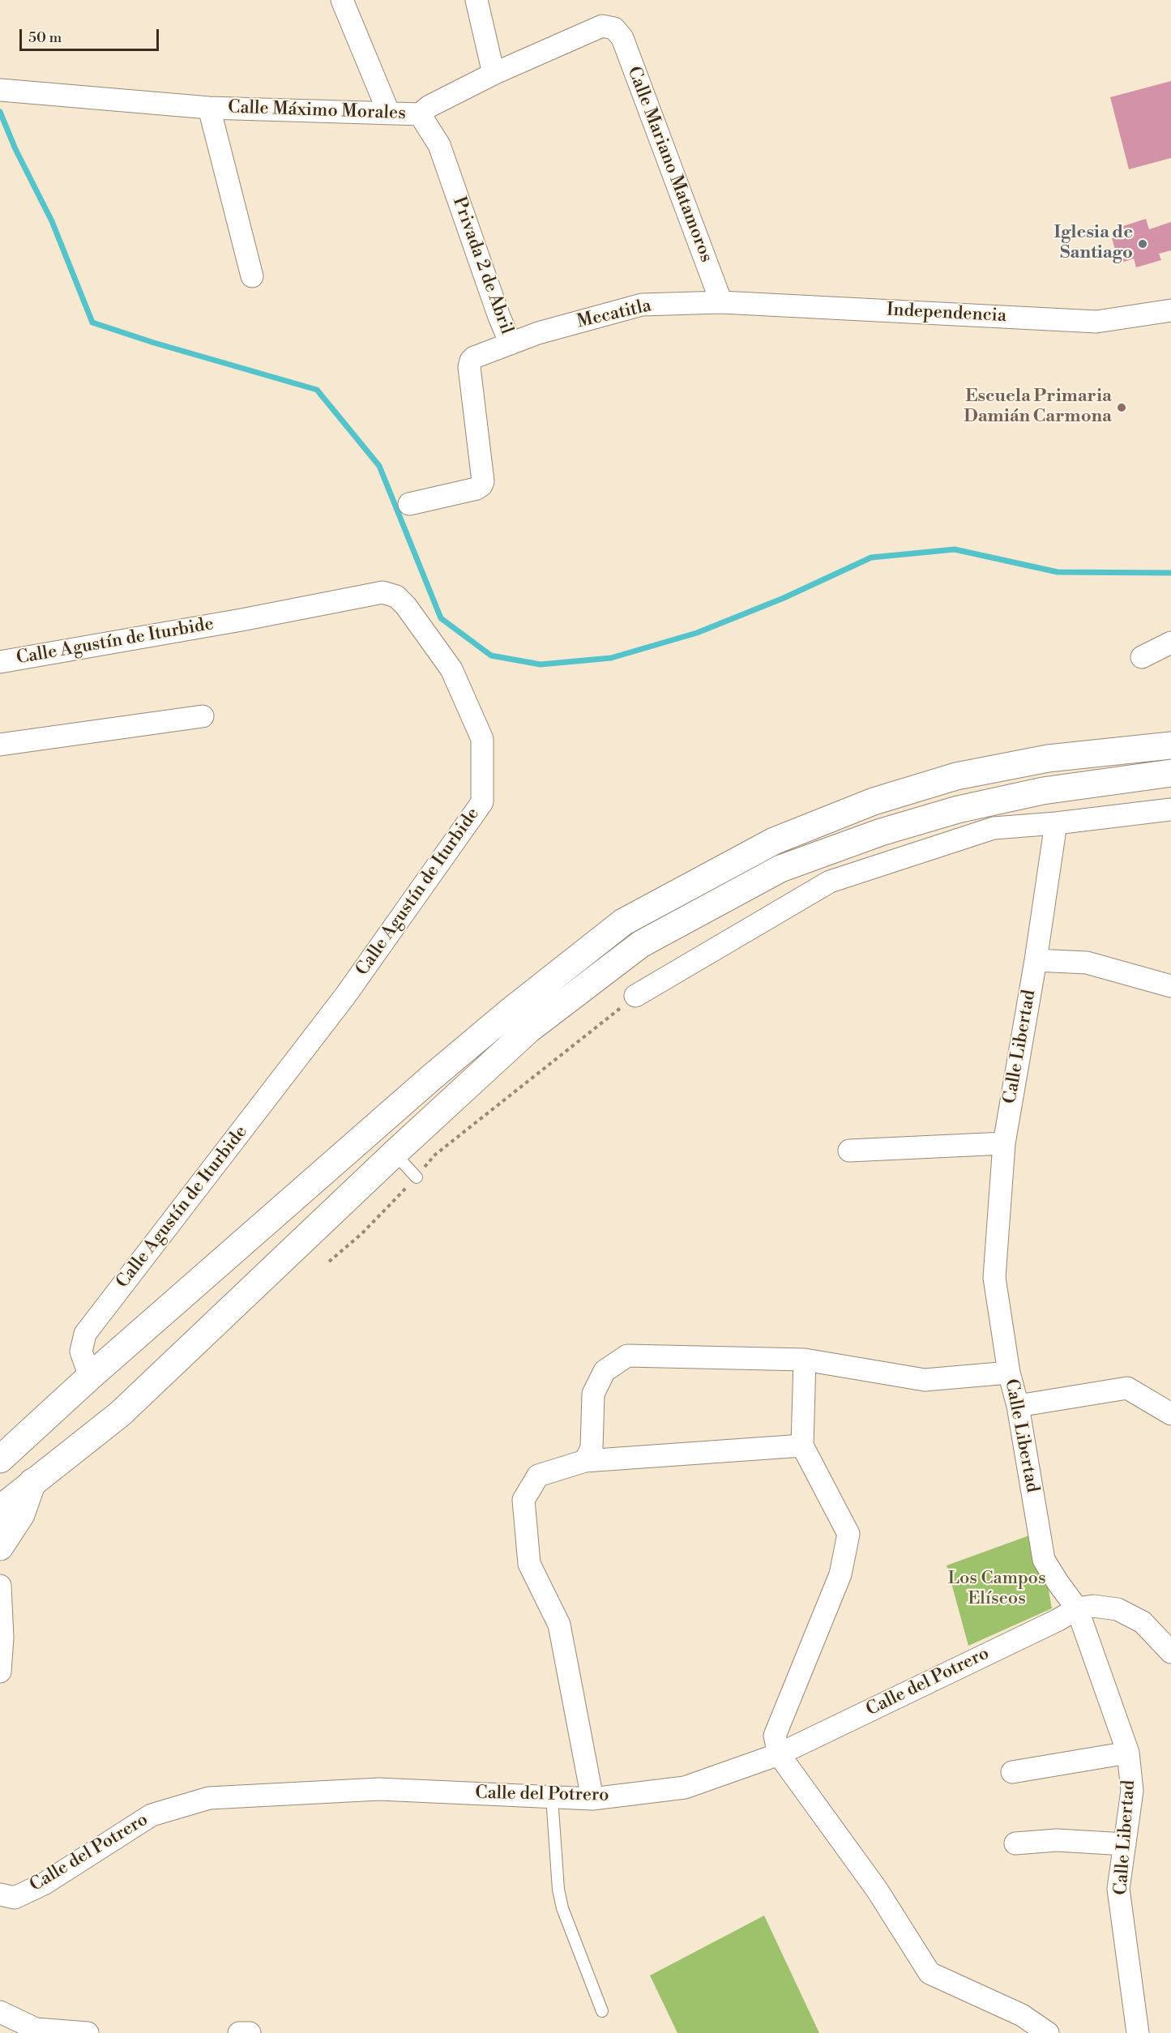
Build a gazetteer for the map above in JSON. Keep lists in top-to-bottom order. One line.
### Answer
{"streets":{"street":["Calle Máximo Morales","Calle Mariano Matamoros","Privada 2 de Abril","Independencia","Mecatitla","Calle Agustín de Iturbide","Calle Libertad","Calle del Potrero"]},"crossings":[["Calle Máximo Morales","Calle Mariano Matamoros"],["Calle Máximo Morales","Privada 2 de Abril"],["Calle Mariano Matamoros","Independencia"],["Calle Mariano Matamoros","Mecatitla"],["Privada 2 de Abril","Mecatitla"],["Independencia","Mecatitla"],["Calle Libertad","Calle del Potrero"]],"parks":["Los Campos Elíseos"],"places":["Iglesia de Santiago","Escuela Primaria Damián Carmona"],"scale_bar":"50 m"}
